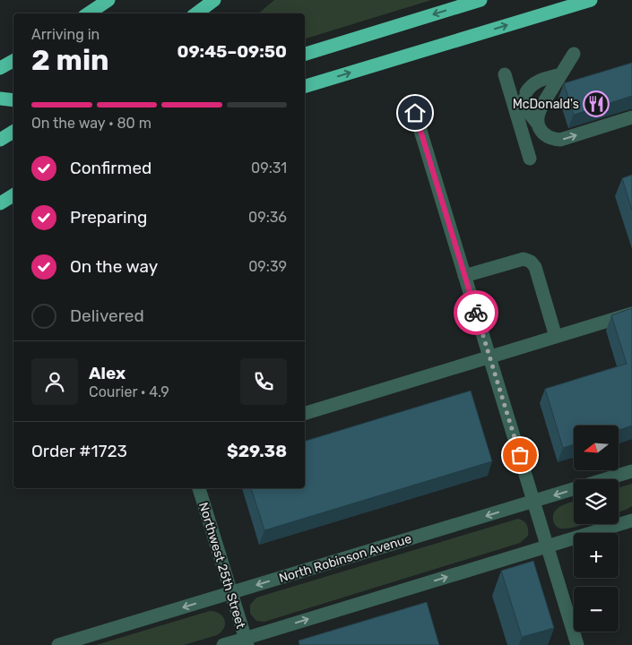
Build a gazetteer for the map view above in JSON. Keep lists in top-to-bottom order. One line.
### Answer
{"streets":{"street":["North Robinson Avenue","Northwest 25th Street"]},"crossings":[["North Robinson Avenue","Northwest 25th Street"]],"places":{"restaurant":["McDonald's"]},"north":"left","page":{"heading":["2 min","Arriving in","09:45–09:50"],"panel":["Alex","Courier · 4.9","Order #1723","$29.38"],"bar":"On the way · 80 m","list":[["Confirmed","09:31"],["Preparing","09:36"],["On the way","09:39"],"Delivered"],"map_buttons":["+","−"]}}
